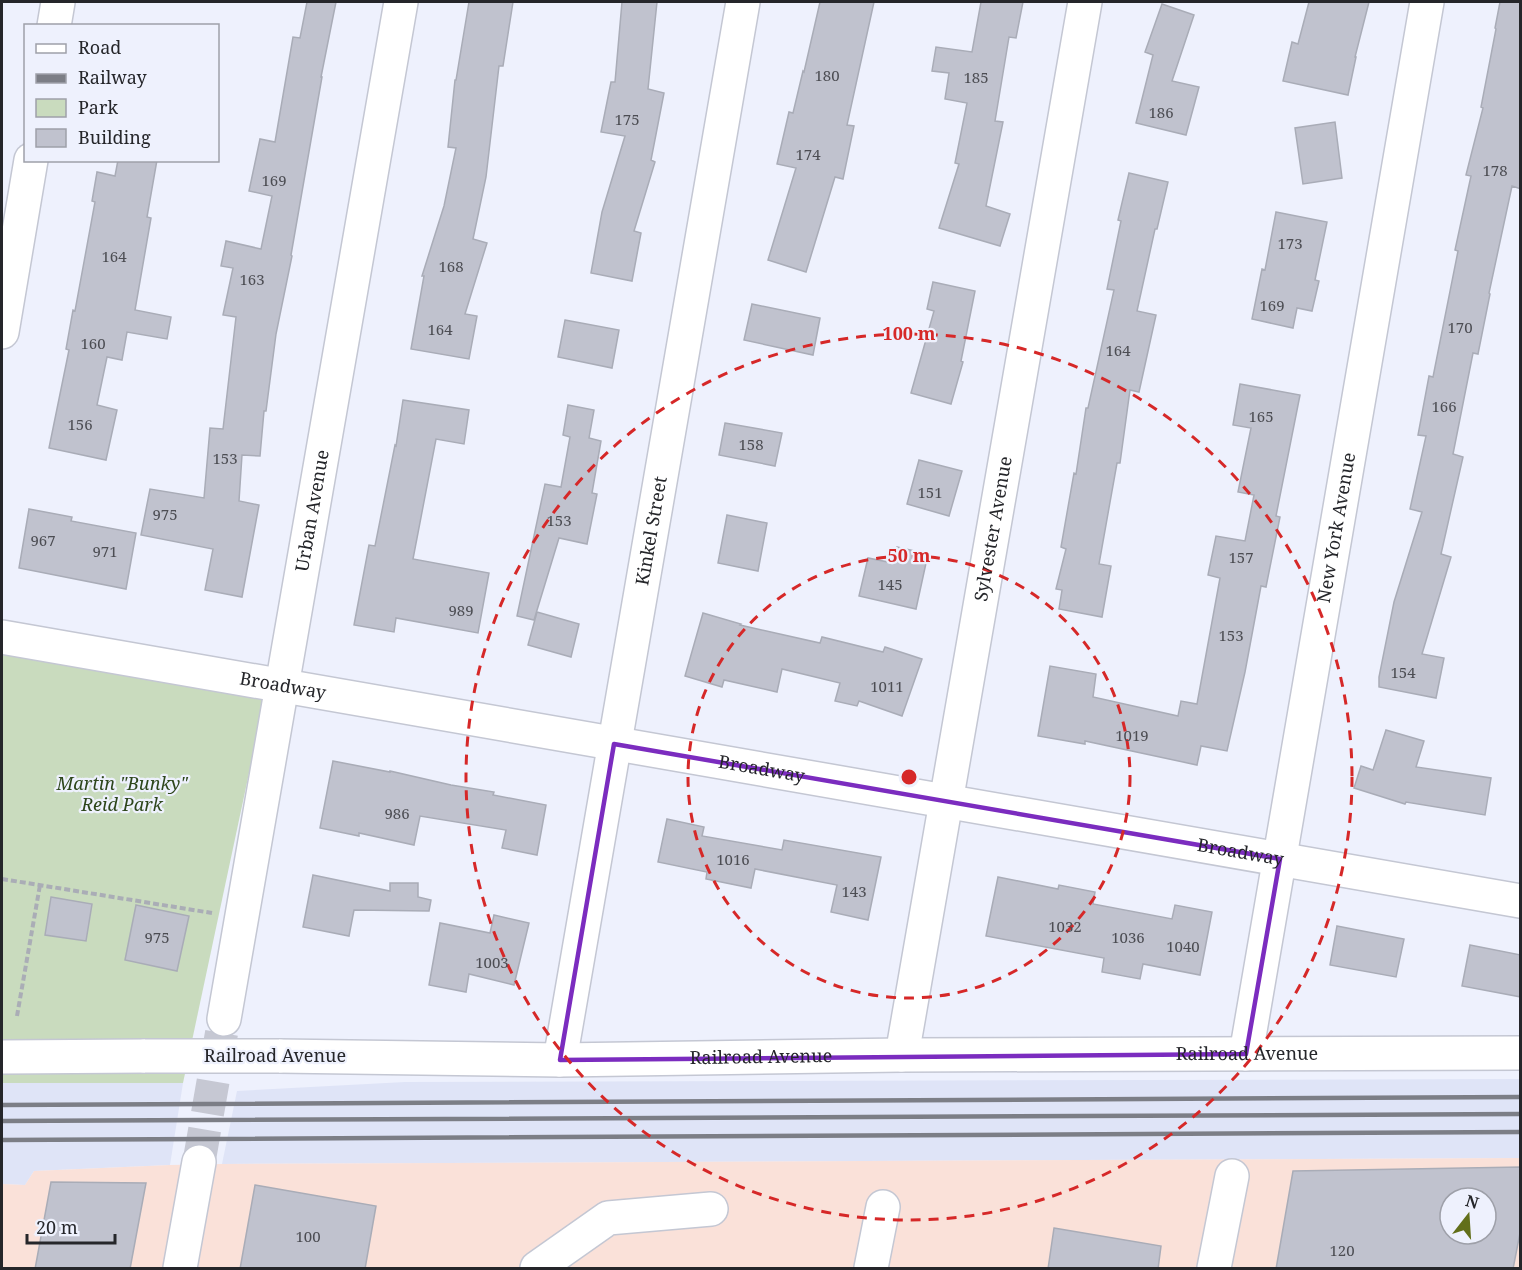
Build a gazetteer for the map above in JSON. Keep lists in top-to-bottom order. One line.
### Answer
{"streets":{"street":["Urban Avenue","Sylvester Avenue","New York Avenue","Kinkel Street","Broadway","Railroad Avenue"]},"crossings":[["Urban Avenue","Broadway"],["Sylvester Avenue","Broadway"],["Sylvester Avenue","Railroad Avenue"],["New York Avenue","Broadway"],["New York Avenue","Railroad Avenue"],["Kinkel Street","Broadway"],["Kinkel Street","Railroad Avenue"]],"parks":["Martin \"Bunky\" Reid Park"],"house_numbers":["180","185","186","175","174","178","169","173","164","168","163","169","170","164","160","164","166","165","156","158","153","151","975","153","967","971","157","145","989","153","154","1011","1019","986","1016","143","1032","975","1036","1040","1003","100","120"],"legend":["Road","Railway","Park","Building"],"scale_bar":"20 m","north":"top","rings":["100 m","50 m"]}
